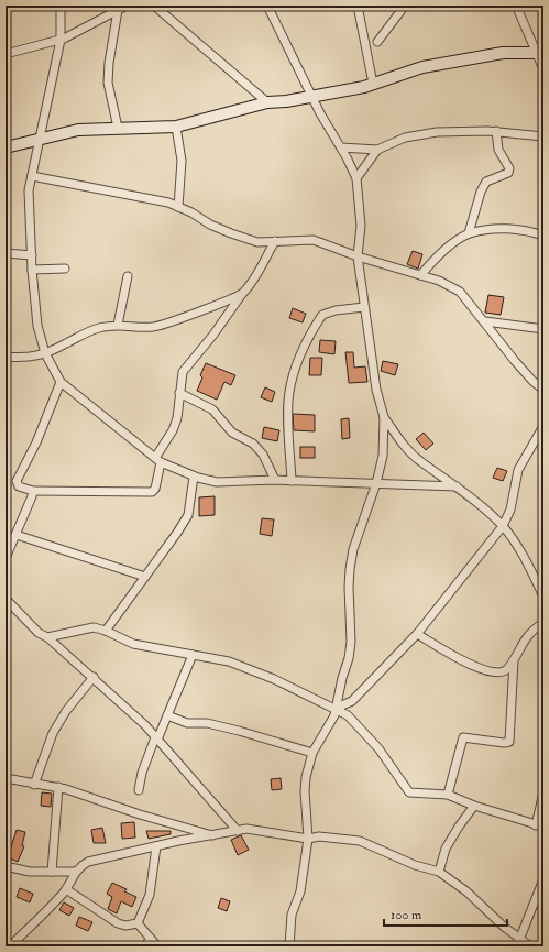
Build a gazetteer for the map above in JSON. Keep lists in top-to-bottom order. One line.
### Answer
{"scale_bar":"100 m"}
